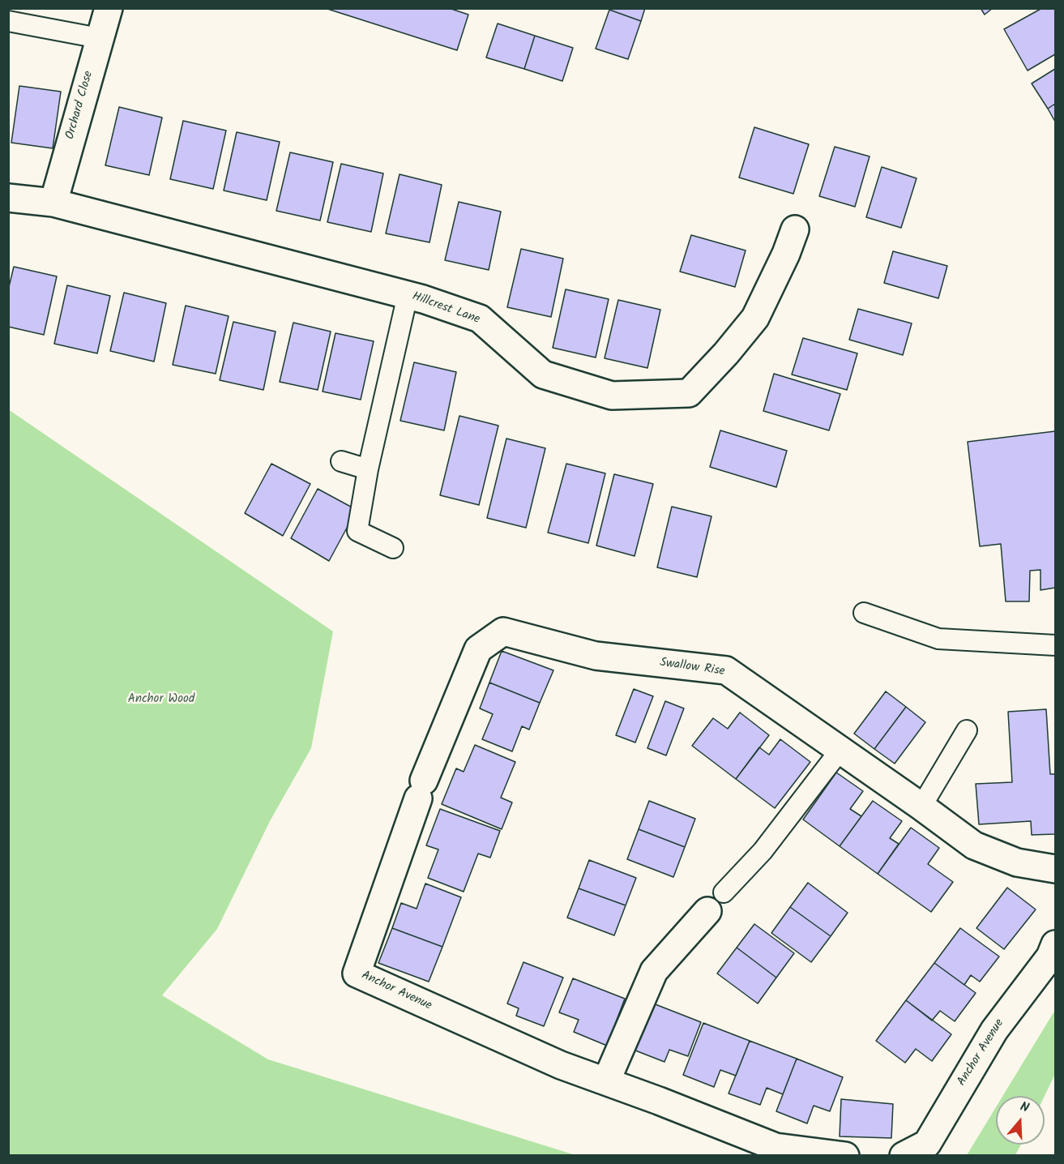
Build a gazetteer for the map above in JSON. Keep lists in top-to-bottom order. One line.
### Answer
{"streets":{"street":["Orchard Close","Hillcrest Lane","Swallow Rise","Anchor Avenue"]},"crossings":[["Orchard Close","Hillcrest Lane"],["Swallow Rise","Anchor Avenue"]],"parks":["Anchor Wood"],"north":"top"}
